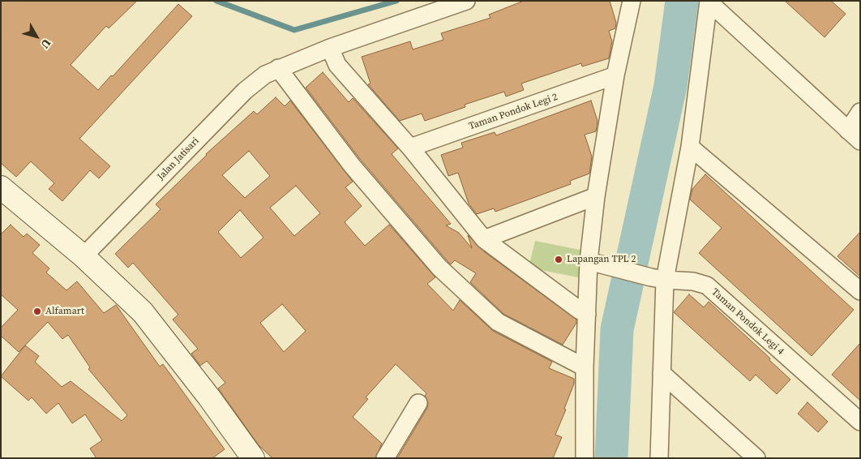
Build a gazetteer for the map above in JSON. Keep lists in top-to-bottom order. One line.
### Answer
{"streets":{"street":["Taman Pondok Legi 2","Jalan Jatisari","Taman Pondok Legi 4"]},"places":["Lapangan TPL 2","Alfamart"],"north":"bottom right"}
